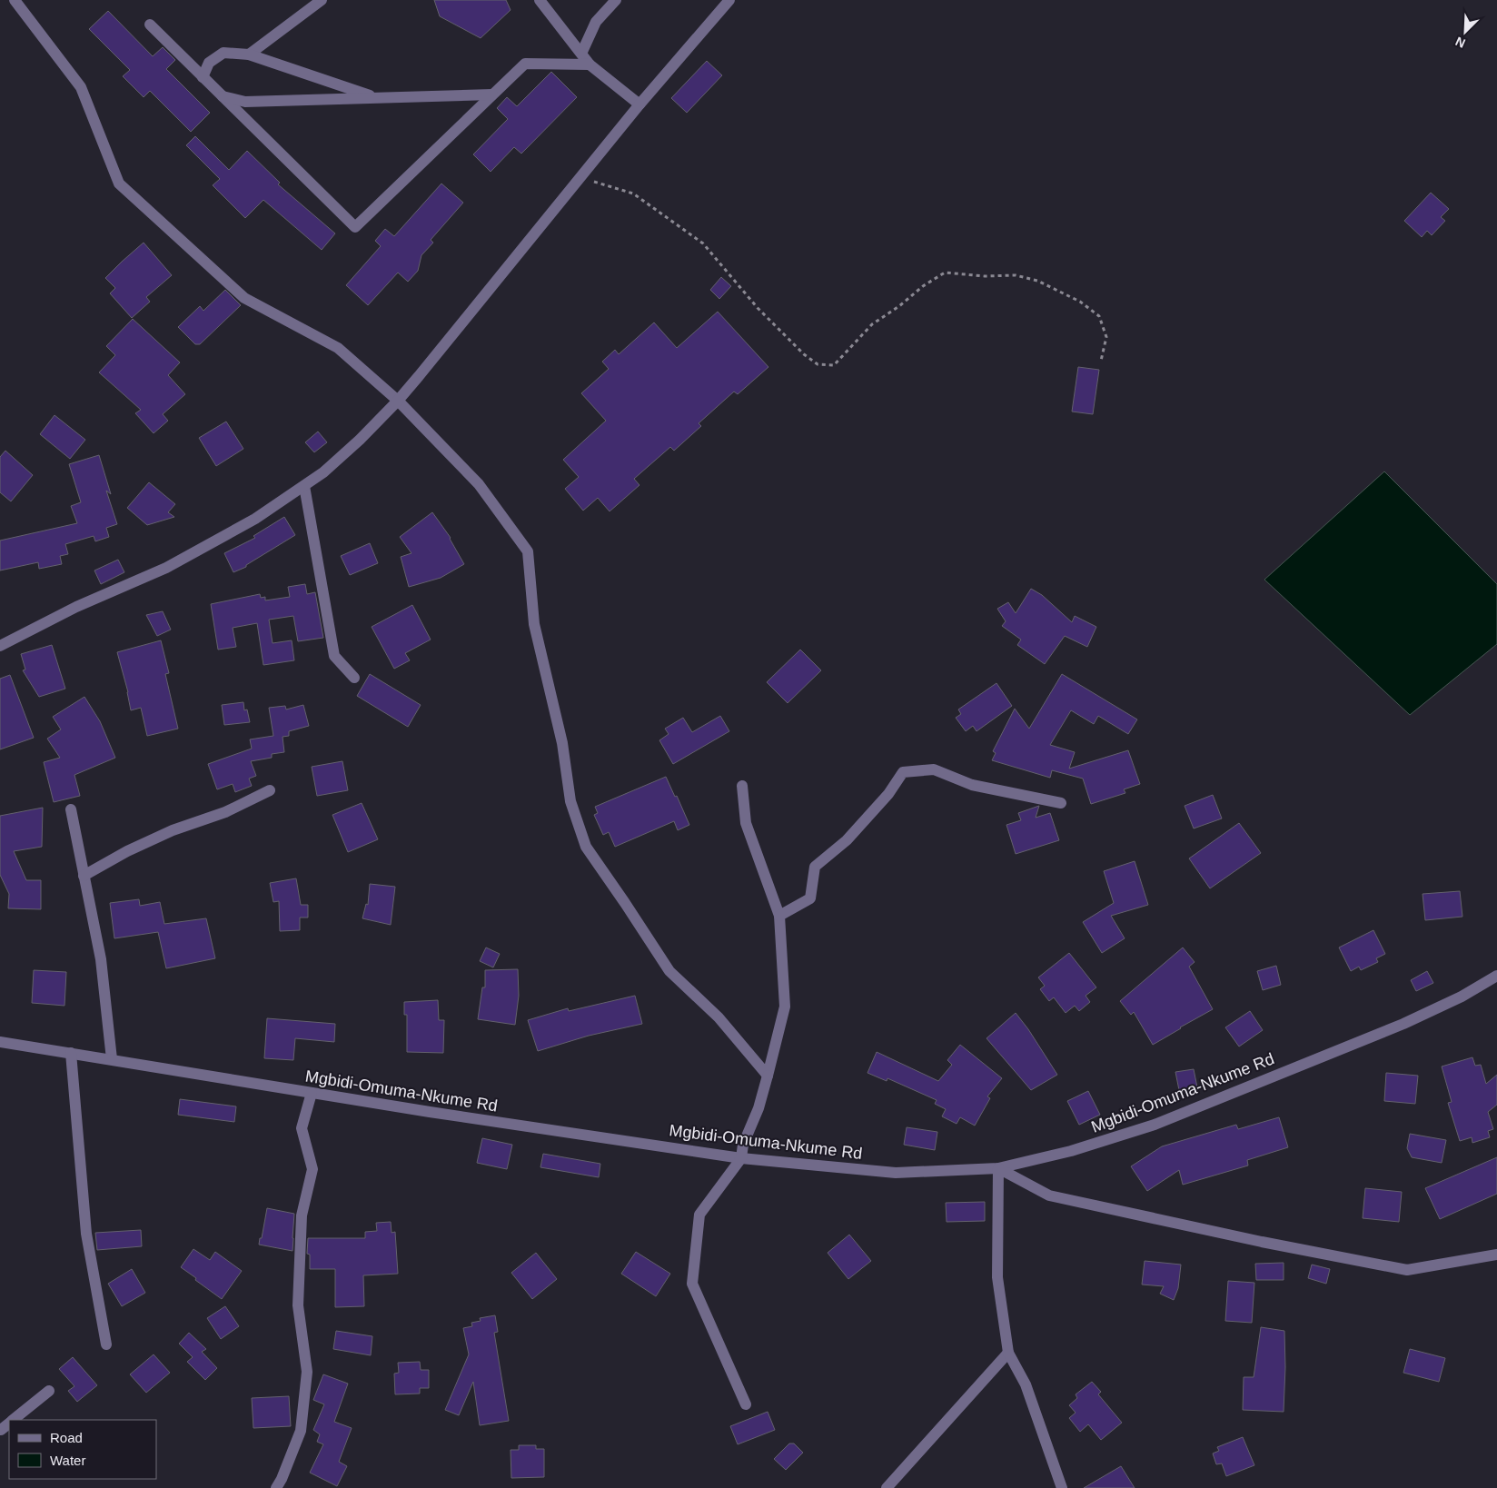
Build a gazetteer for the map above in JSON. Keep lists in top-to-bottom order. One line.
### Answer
{"streets":{"street":["Mgbidi-Omuma-Nkume Rd"]},"legend":["Road","Water"],"north":"bottom left"}
